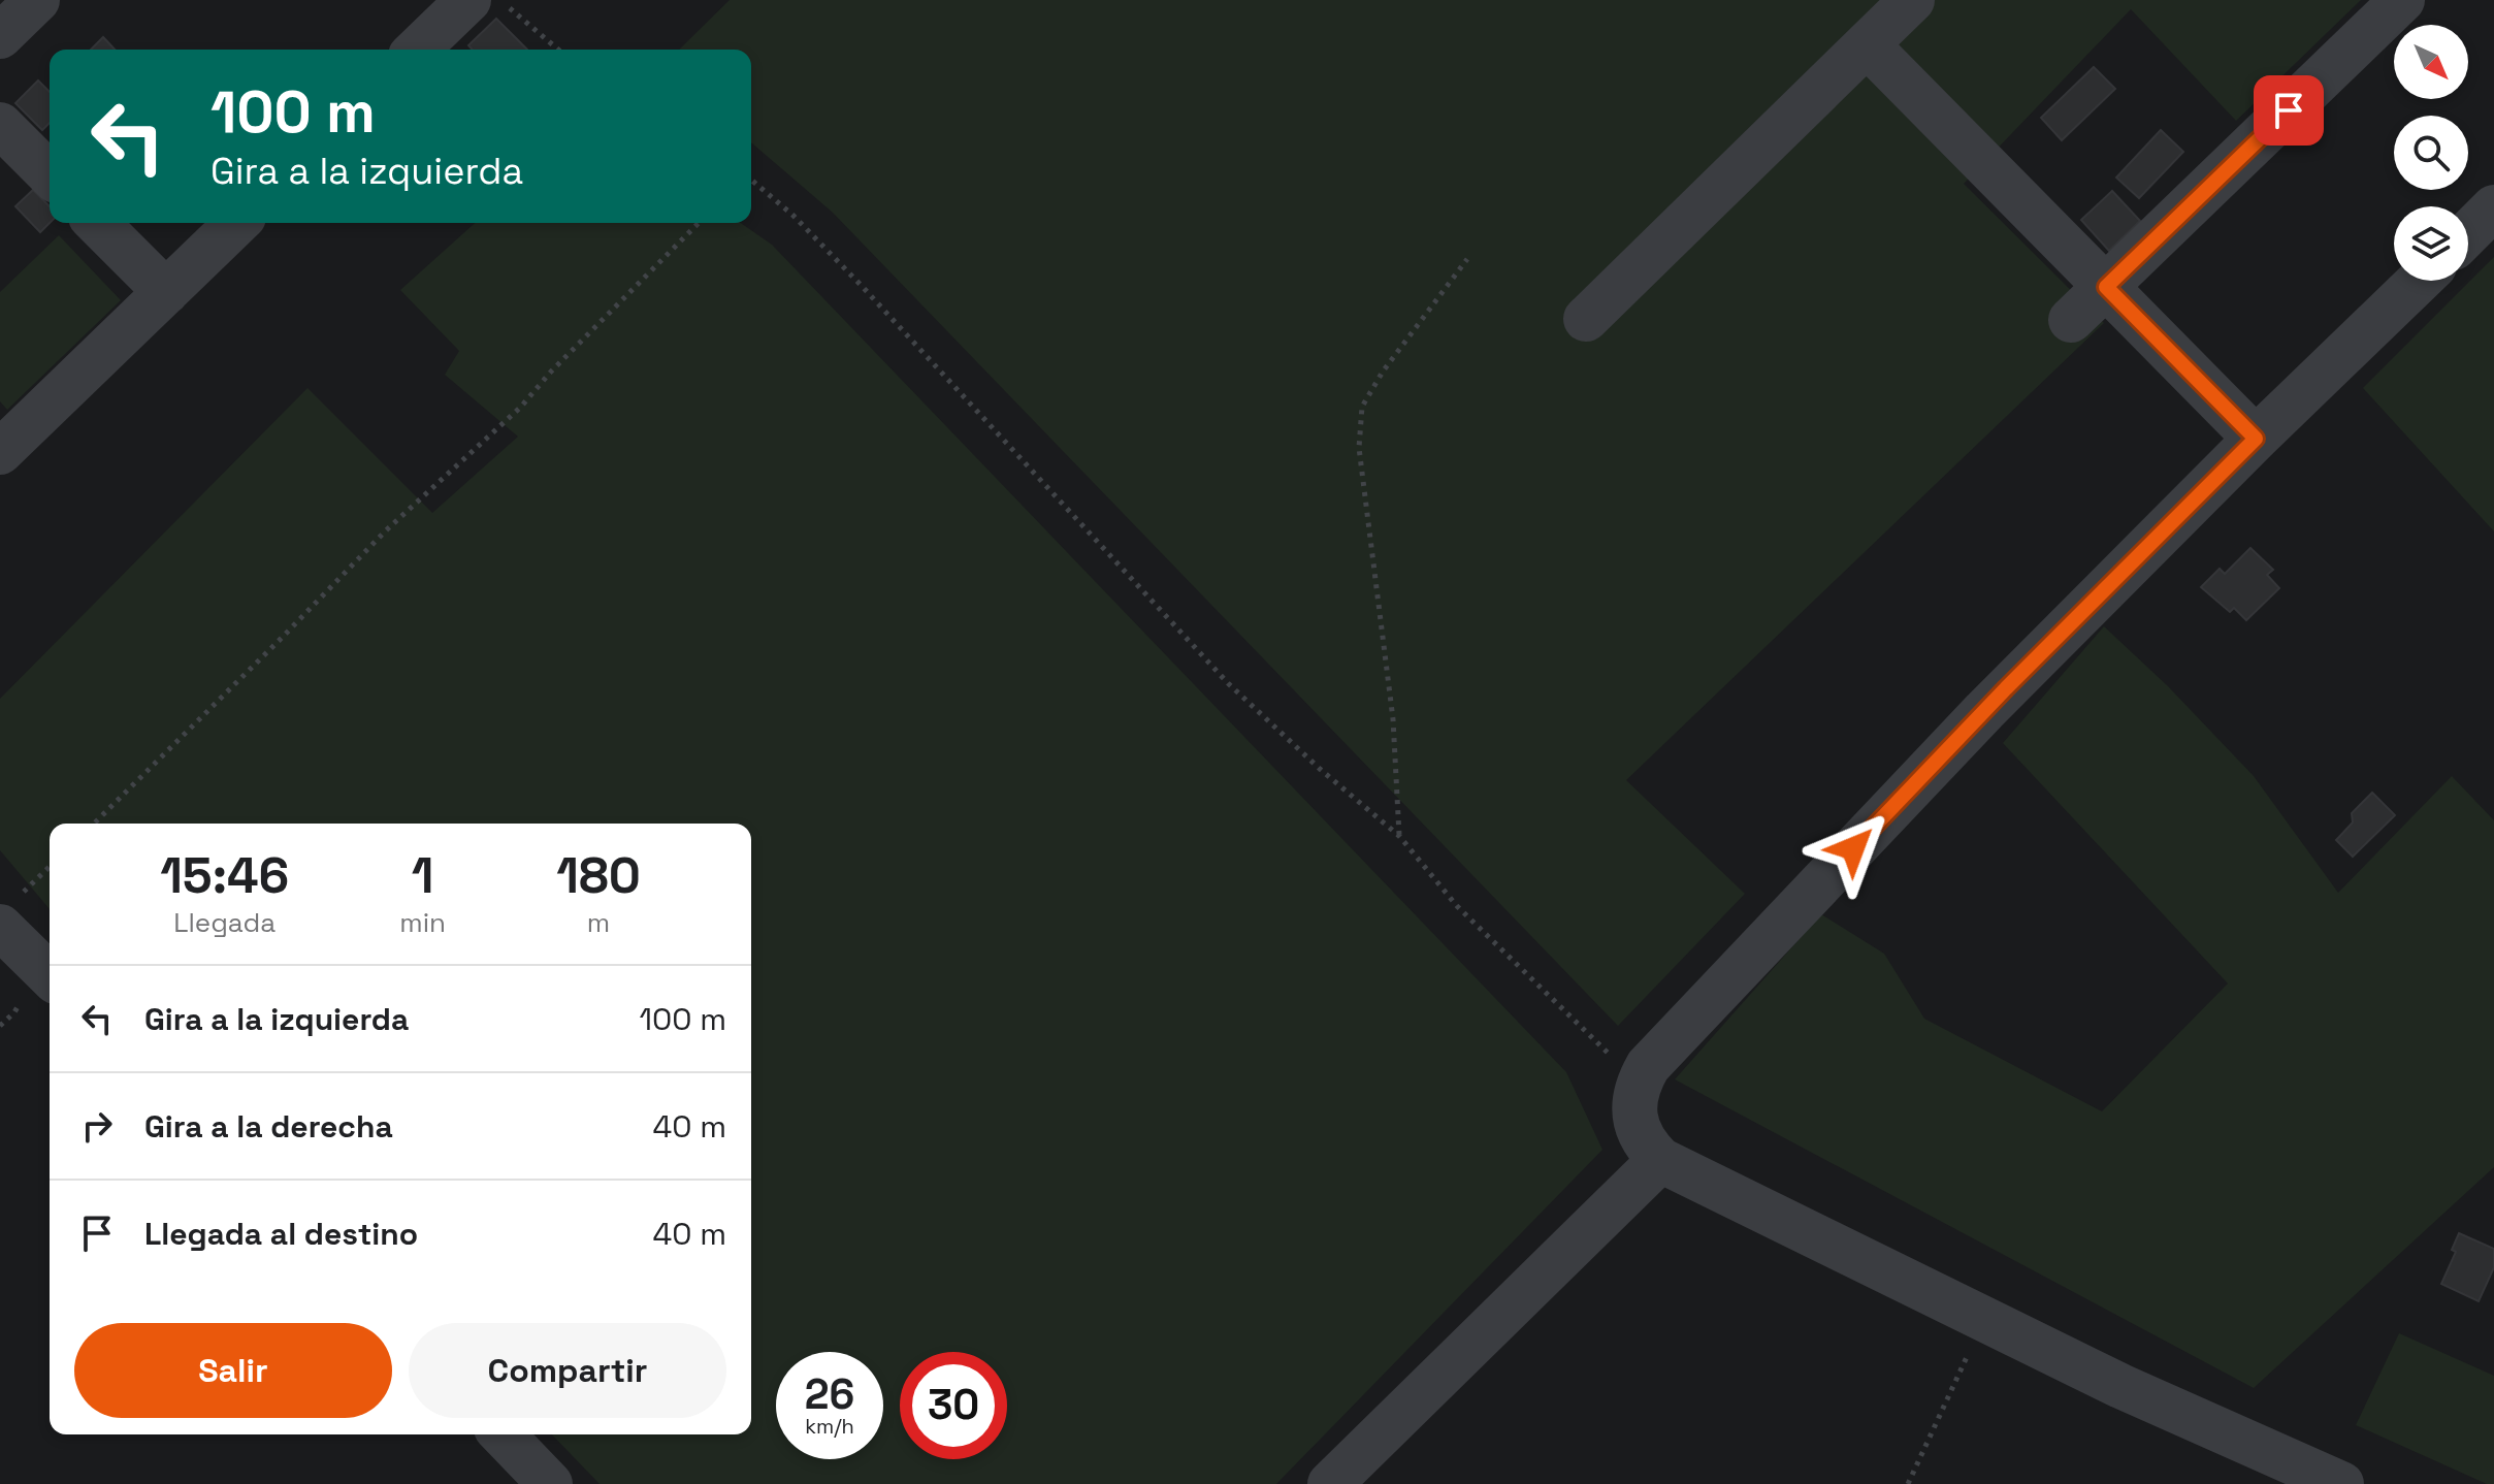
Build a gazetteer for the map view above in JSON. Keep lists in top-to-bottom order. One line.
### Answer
{"north":"bottom right","page":{"turn":["100 m","Gira a la izquierda"],"eta":["15:46","Llegada","1","min","180","m"],"list":[{"name":"Gira a la izquierda","value":"100 m"},{"name":"Gira a la derecha","value":"40 m"},{"name":"Llegada al destino","value":"40 m"}],"buttons":["Salir","Compartir"],"speed":"26 km/h","limit":"30"}}
